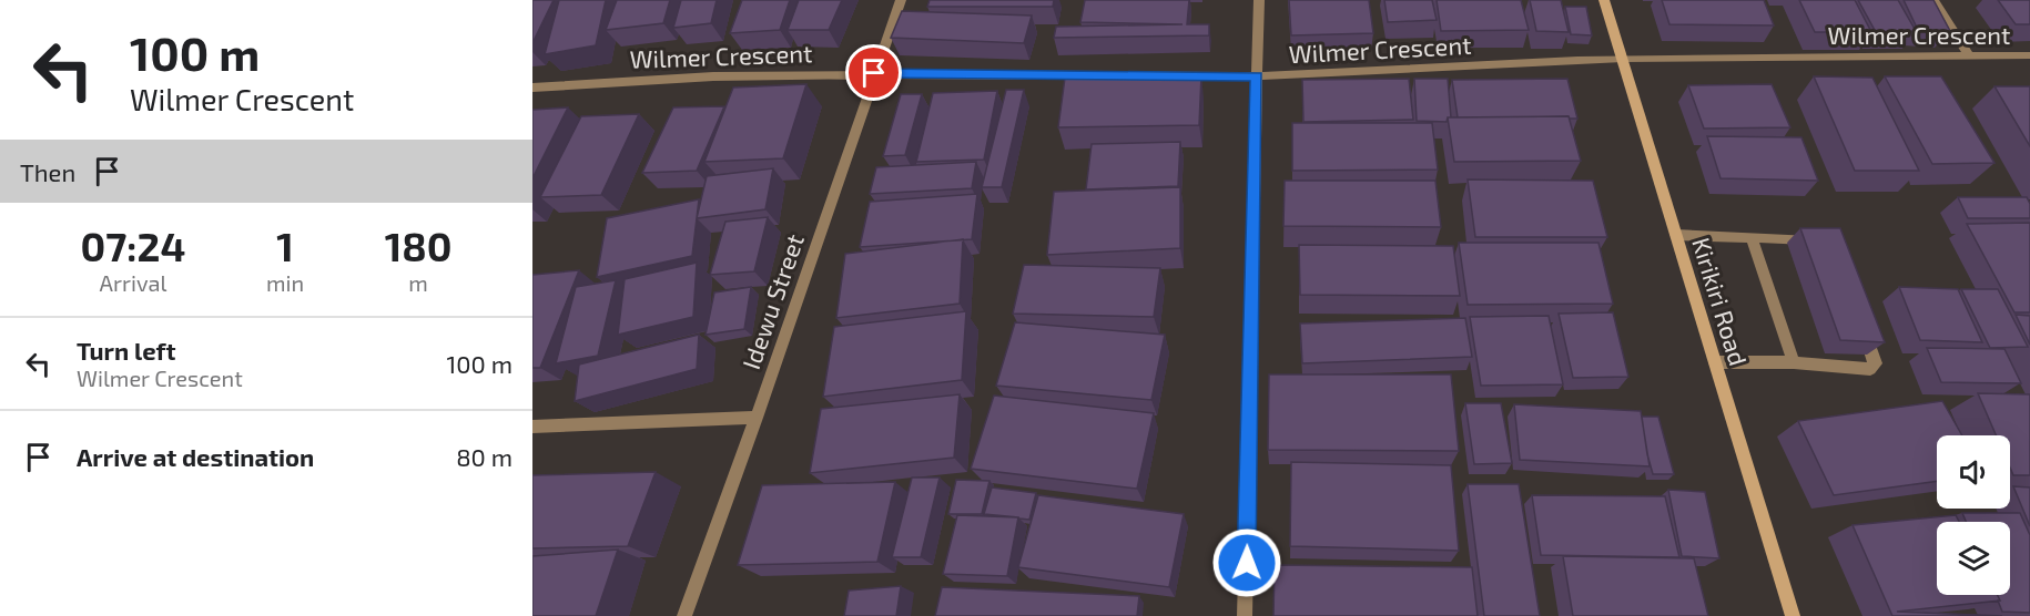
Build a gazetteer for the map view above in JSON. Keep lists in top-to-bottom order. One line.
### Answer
{"streets":{"main road":["Kirikiri Road"],"street":["Wilmer Crescent","Idewu Street"]},"crossings":[["Wilmer Crescent","Idewu Street"],["Wilmer Crescent","Kirikiri Road"]],"page":{"turn":["100 m","Wilmer Crescent"],"then":"Then","eta":["07:24","Arrival","1","min","180","m"],"list":[{"name":"Turn left","note":"Wilmer Crescent","value":"100 m"},{"name":"Arrive at destination","value":"80 m"}]}}
